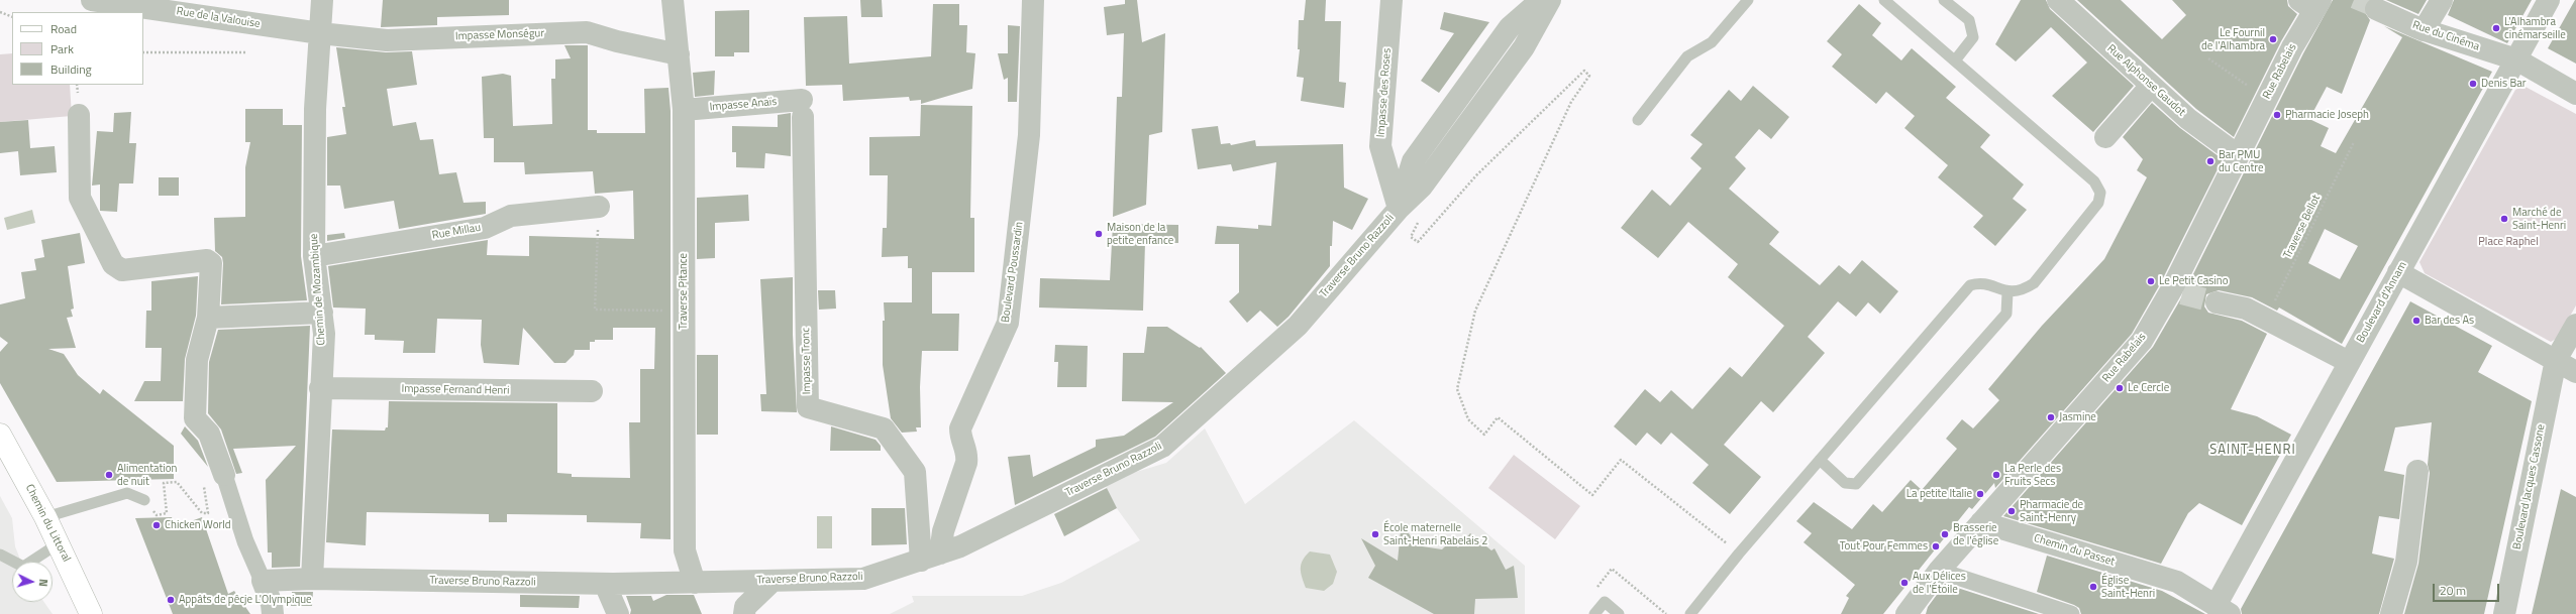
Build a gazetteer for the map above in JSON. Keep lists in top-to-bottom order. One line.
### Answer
{"streets":{"main road":["Chemin du Littoral"],"street":["Rue de la Valouise","Impasse Monségur","Rue du Cinéma","Rue Rabelais","Rue Alphonse Gaudot","Impasse des Roses","Impasse Anaïs","Rue Millau","Traverse Bruno Razzoli","Boulevard Poussardin","Chemin de Mozambique","Traverse Pitance","Boulevard d'Annam","Impasse Tronc","Impasse Fernand Henri","Boulevard Jacques Cassone","Chemin du Passet"],"path":["Traverse Bellot"]},"crossings":[["Rue de la Valouise","Impasse Monségur"],["Rue de la Valouise","Chemin de Mozambique"],["Impasse Monségur","Chemin de Mozambique"],["Impasse Monségur","Traverse Pitance"],["Rue du Cinéma","Boulevard d'Annam"],["Rue Rabelais","Rue Alphonse Gaudot"],["Rue Rabelais","Chemin du Passet"],["Impasse des Roses","Traverse Bruno Razzoli"],["Impasse Anaïs","Traverse Pitance"],["Impasse Anaïs","Impasse Tronc"],["Rue Millau","Chemin de Mozambique"],["Traverse Bruno Razzoli","Boulevard Poussardin"],["Traverse Bruno Razzoli","Chemin de Mozambique"],["Traverse Bruno Razzoli","Traverse Pitance"],["Traverse Bruno Razzoli","Impasse Tronc"],["Boulevard Poussardin","Impasse Tronc"],["Chemin de Mozambique","Impasse Fernand Henri"],["Boulevard d'Annam","Chemin du Passet"]],"districts":["SAINT-HENRI"],"parks":["Place Raphel"],"places":["L'Alhambra cinémarseille","Le Fournil de l'Alhambra","Denis Bar","Pharmacie Joseph","Bar PMU du Centre","Marché de Saint-Henri","Maison de la petite enfance","Le Petit Casino","Bar des As","Le Cercle","Jasmine","Alimentation de nuit","La Perle des Fruits Secs","La petite Italie","Pharmacie de Saint-Henry","Chicken World","École maternelle Saint-Henri Rabelais 2","Brasserie de l'église","Tout Pour Femmes","Aux Délices de l'Étoile","Église Saint-Henri","Appâts de pêcje L'Olympique"],"legend":["Road","Park","Building"],"scale_bar":"20 m","north":"right"}
